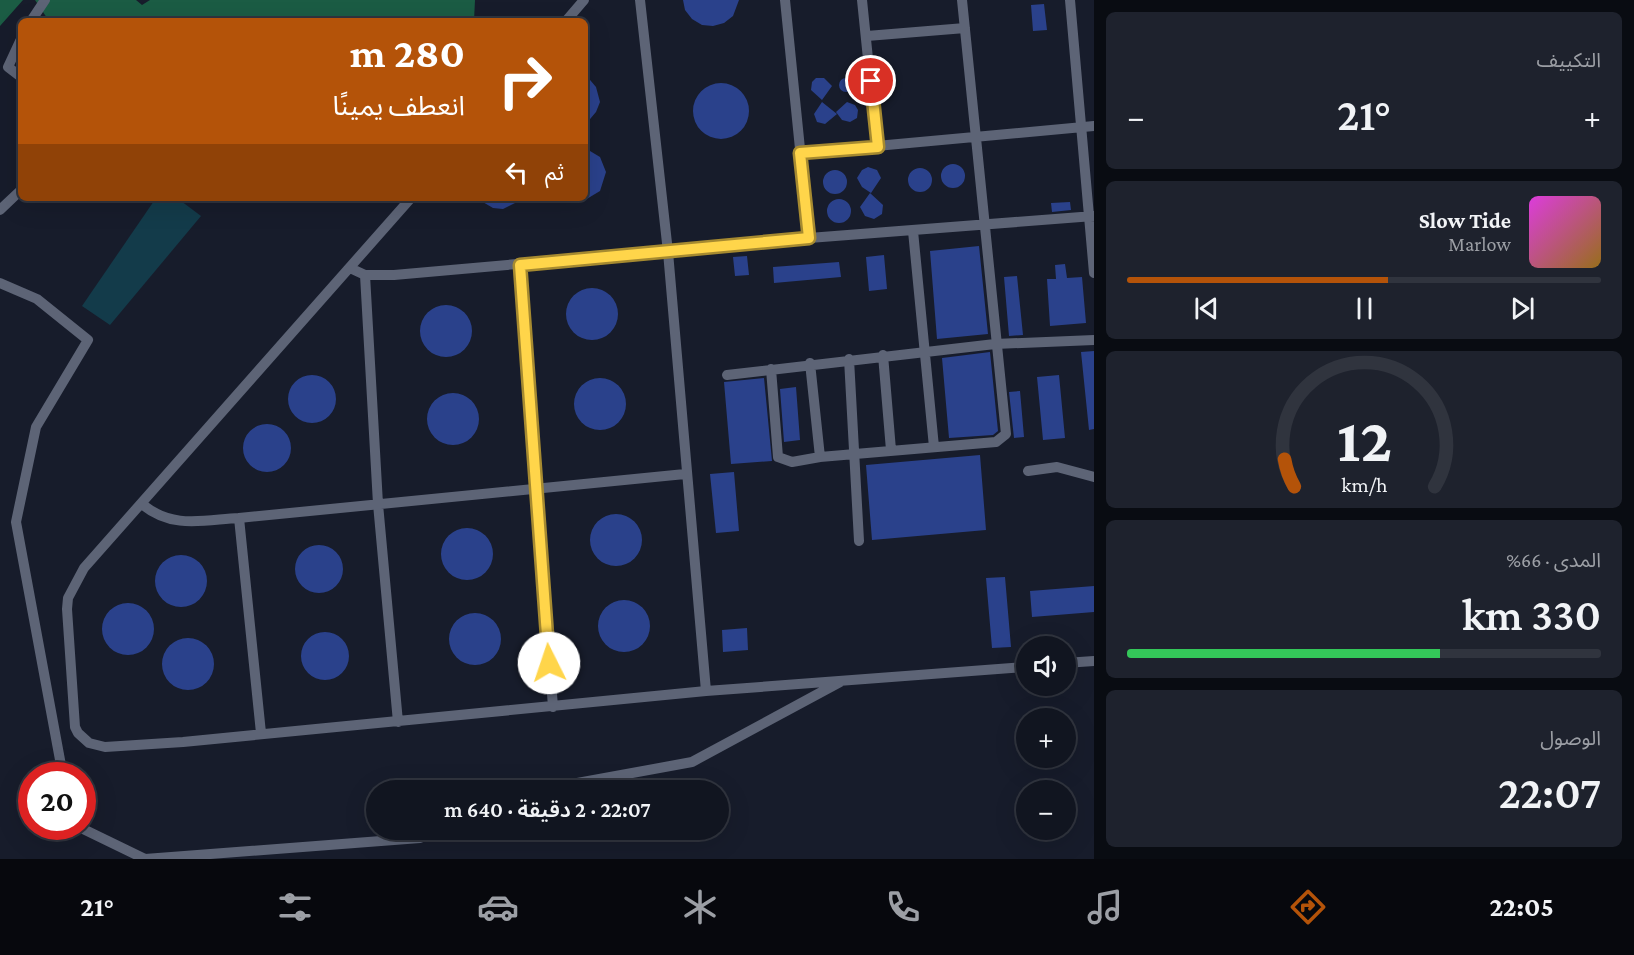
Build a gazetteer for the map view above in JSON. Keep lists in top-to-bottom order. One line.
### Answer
{"page":{"tile":["التكييف",["المدى · 66%","330 km"],["الوصول","22:07"]],"turn":["280 m","انعطف يمينًا"],"heat":["−","21°","+"],"then":"ثم","song":["Slow Tide","Marlow"],"map_buttons":["+","−"],"limit":"20","trip":"22:07 · 2 دقيقة · 640 m","tabs":["22:05","21°"],"gauge":["12","km/h"]}}
